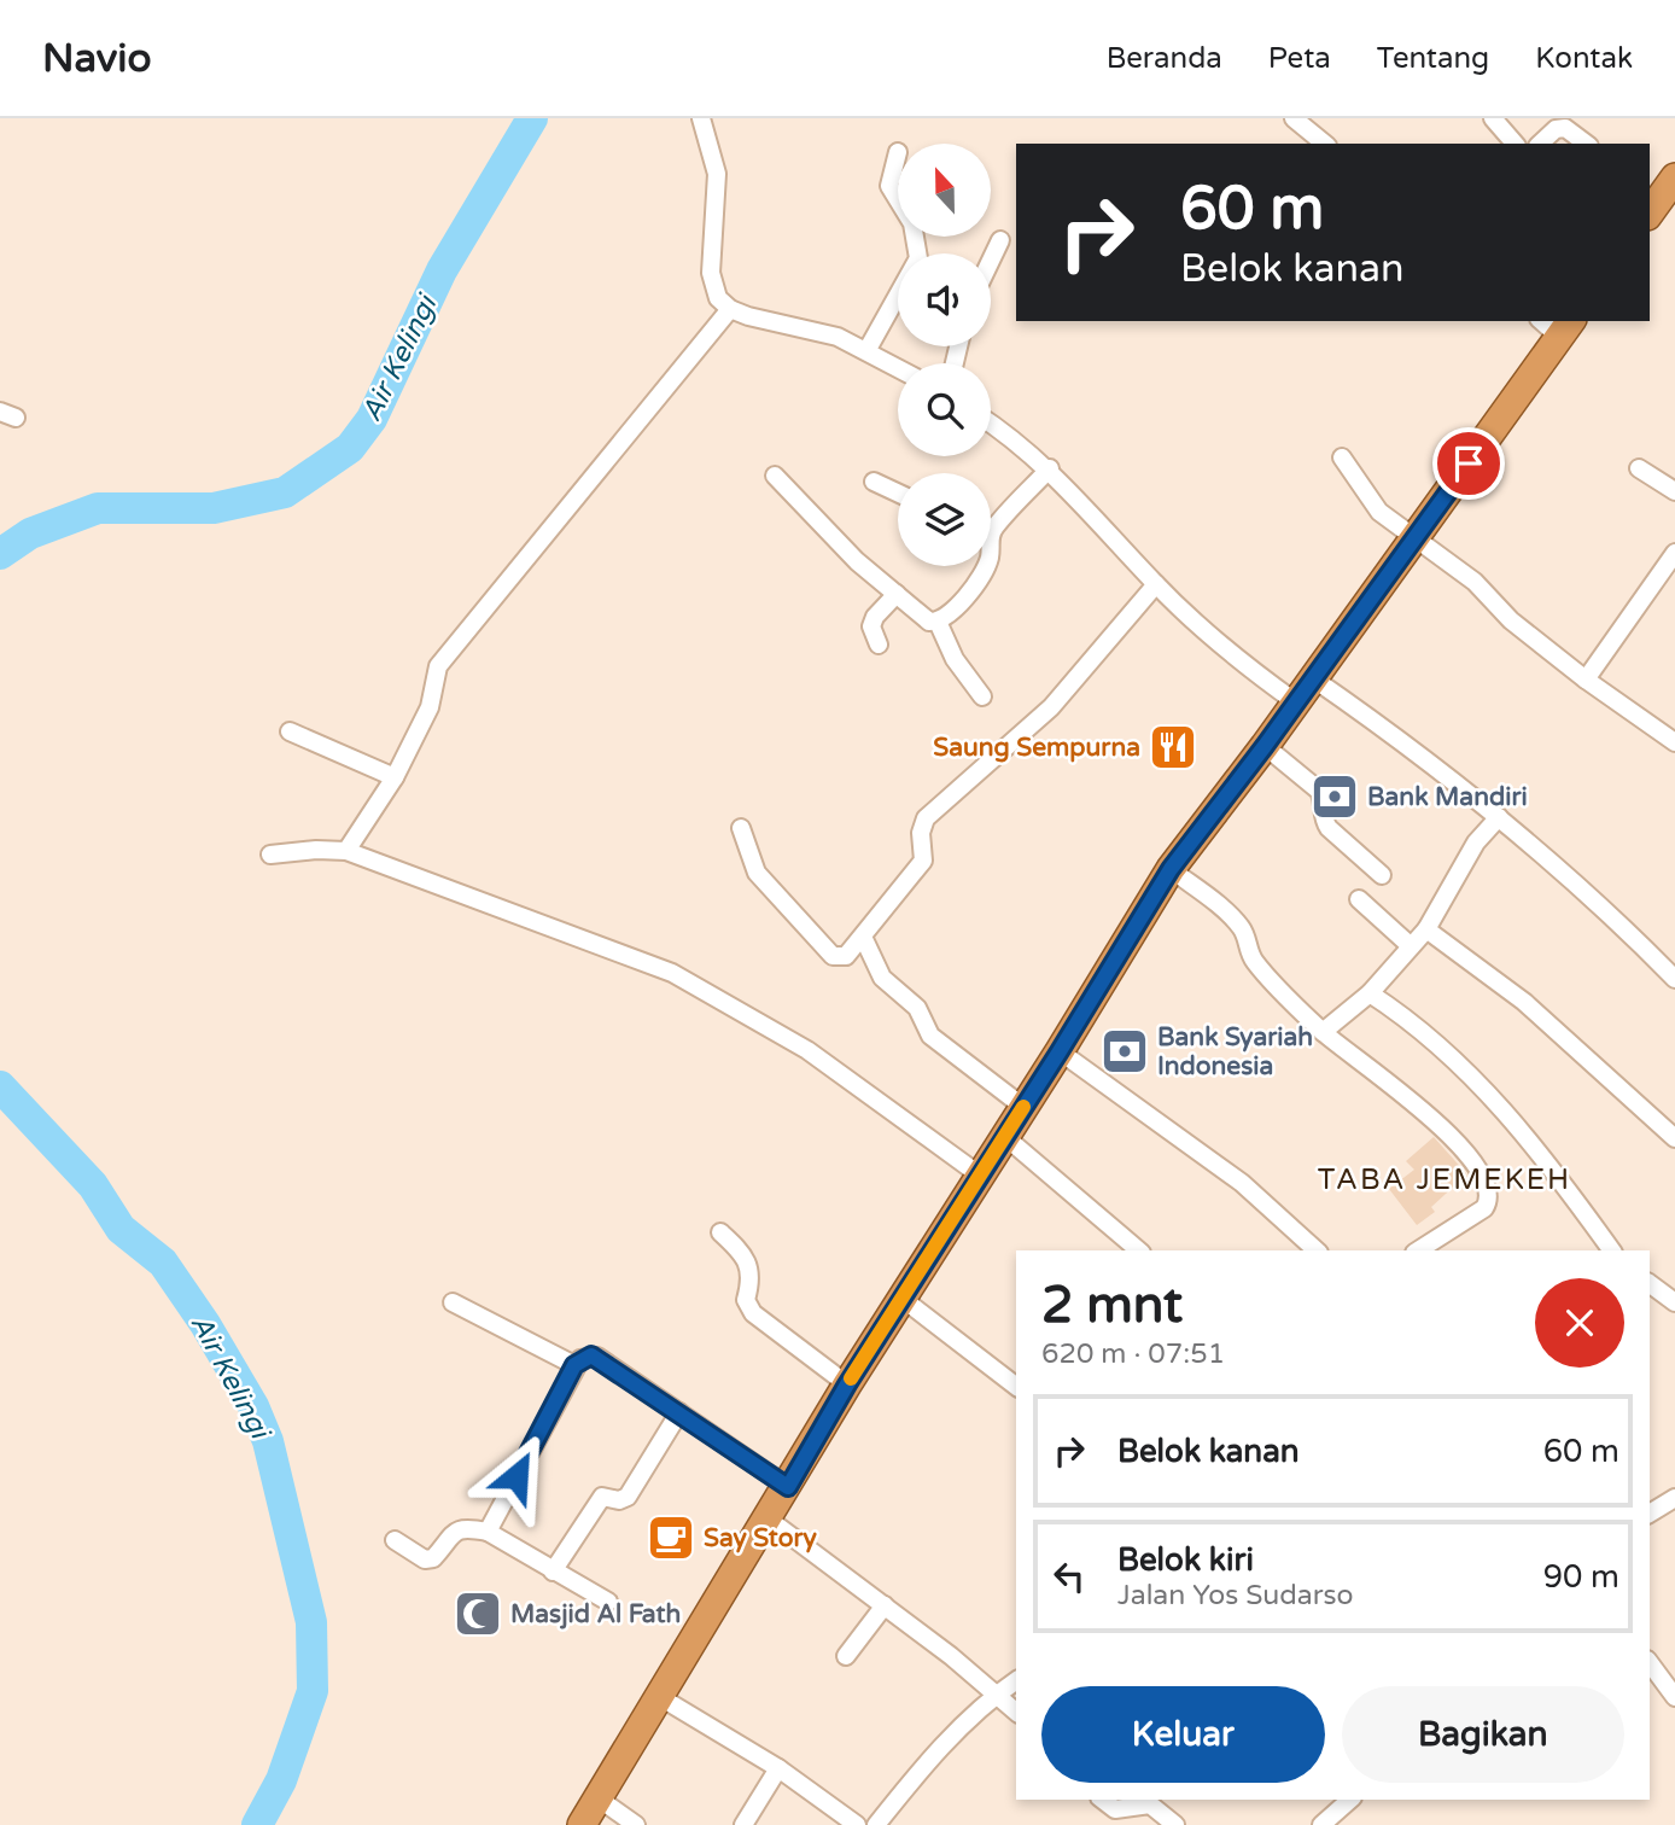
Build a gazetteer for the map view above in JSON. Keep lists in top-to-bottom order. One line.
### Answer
{"districts":["TABA JEMEKEH"],"water":["Air Kelingi"],"places":{"restaurant":["Saung Sempurna"],"bank":["Bank Mandiri","Bank Syariah Indonesia"],"cafe":["Say Story"],"mosque":["Masjid Al Fath"]},"north":"top","page":{"header":"Navio","nav":["Beranda","Peta","Tentang","Kontak"],"turn":["60 m","Belok kanan"],"heading":["2 mnt","620 m · 07:51"],"list":[{"name":"Belok kanan","value":"60 m"},{"name":"Belok kiri","note":"Jalan Yos Sudarso","value":"90 m"}],"buttons":["Keluar","Bagikan"]}}
